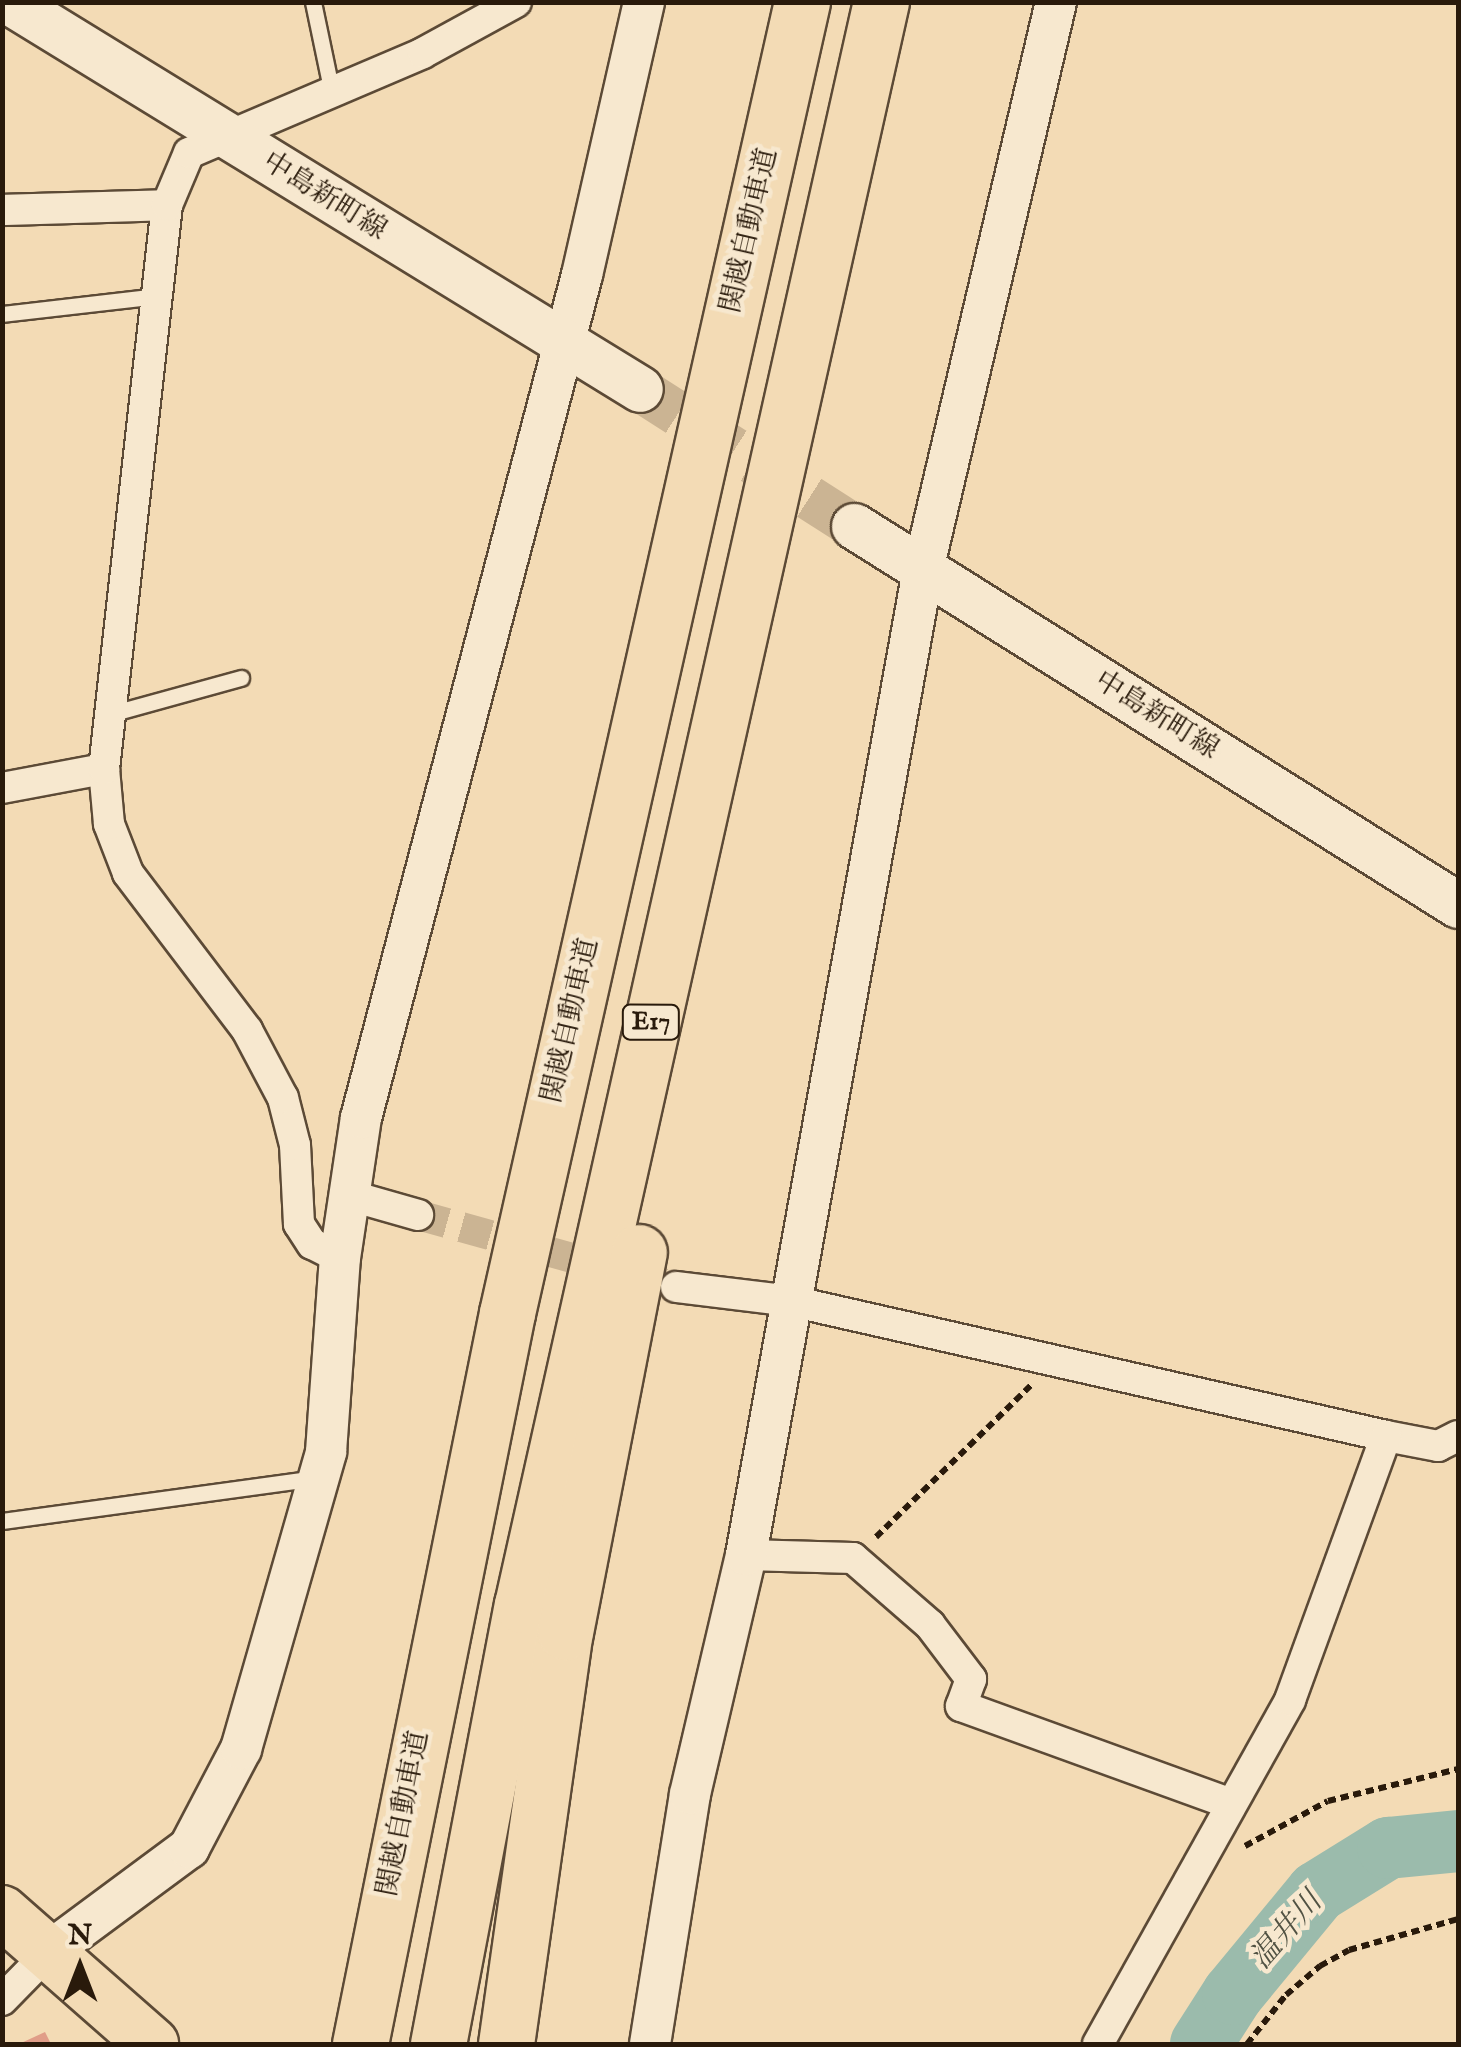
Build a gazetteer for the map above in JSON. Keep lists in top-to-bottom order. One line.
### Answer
{"streets":{"highway":["関越自動車道","E17"],"main road":["中島新町線"]},"water":["温井川"],"north":"top"}
